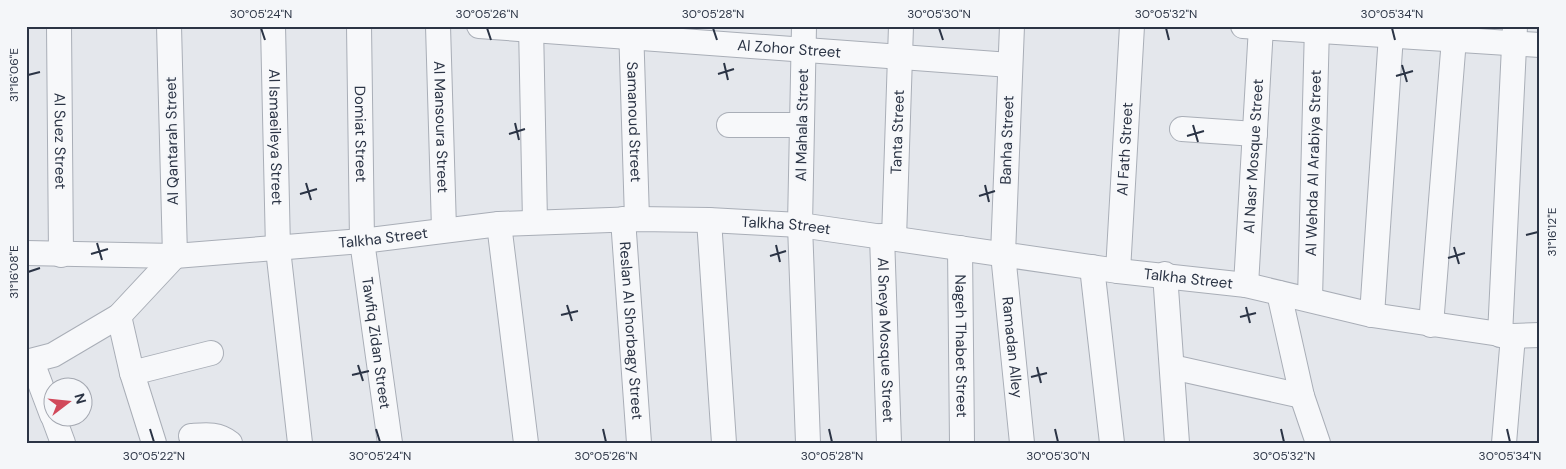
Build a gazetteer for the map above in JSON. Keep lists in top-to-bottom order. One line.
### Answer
{"streets":{"street":["Al Zohor Street","Samanoud Street","Al Mahala Street","Al Mansoura Street","Tanta Street","Domiat Street","Al Ismaeileya Street","Banha Street","Al Suez Street","Al Qantarah Street","Al Fath Street","Al Nasr Mosque Street","Al Wehda Al Arabiya Street","Talkha Street","Reslan Al Shorbagy Street","Al Sneya Mosque Street","Tawfiq Zidan Street","Nageh Thabet Street","Ramadan Alley"]},"crossings":[["Al Zohor Street","Samanoud Street"],["Al Zohor Street","Al Mahala Street"],["Al Zohor Street","Tanta Street"],["Al Zohor Street","Banha Street"],["Samanoud Street","Talkha Street"],["Samanoud Street","Reslan Al Shorbagy Street"],["Al Mahala Street","Talkha Street"],["Al Mansoura Street","Talkha Street"],["Tanta Street","Talkha Street"],["Tanta Street","Al Sneya Mosque Street"],["Domiat Street","Talkha Street"],["Domiat Street","Tawfiq Zidan Street"],["Al Ismaeileya Street","Talkha Street"],["Banha Street","Talkha Street"],["Banha Street","Ramadan Alley"],["Al Suez Street","Talkha Street"],["Al Qantarah Street","Talkha Street"],["Al Fath Street","Talkha Street"],["Al Nasr Mosque Street","Talkha Street"],["Al Wehda Al Arabiya Street","Talkha Street"],["Talkha Street","Reslan Al Shorbagy Street"],["Talkha Street","Al Sneya Mosque Street"],["Talkha Street","Tawfiq Zidan Street"],["Talkha Street","Nageh Thabet Street"],["Talkha Street","Ramadan Alley"]],"north":"right","coordinates":["30°05'24\"N","30°05'26\"N","30°05'28\"N","30°05'30\"N","30°05'32\"N","30°05'34\"N","31°16'06\"E","31°16'12\"E","31°16'08\"E","30°05'22\"N"]}
